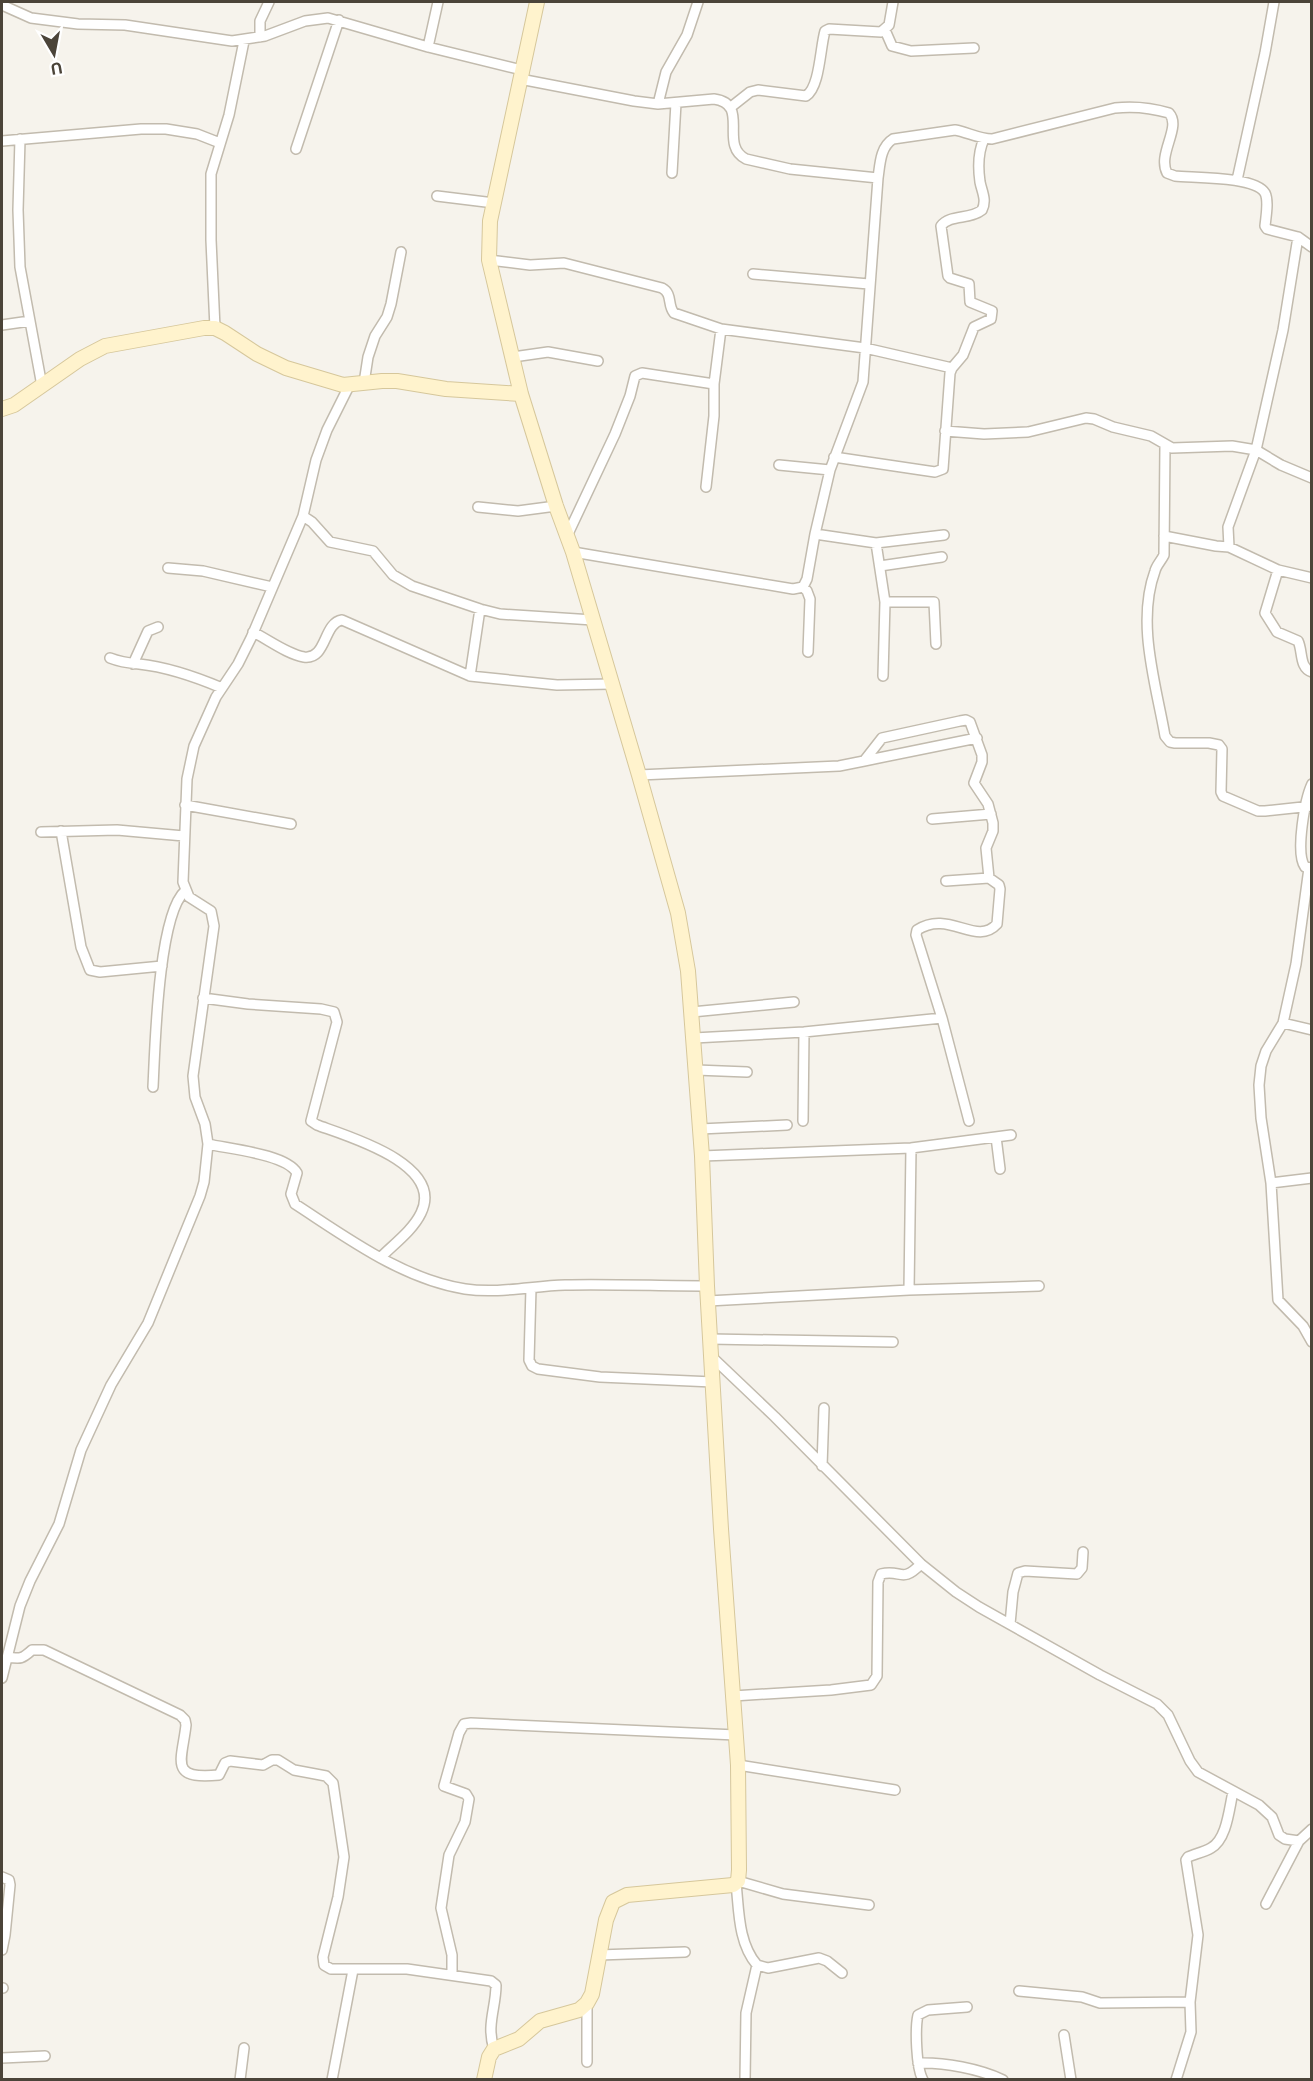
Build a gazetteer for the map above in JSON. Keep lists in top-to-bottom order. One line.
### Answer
{"north":"bottom"}
